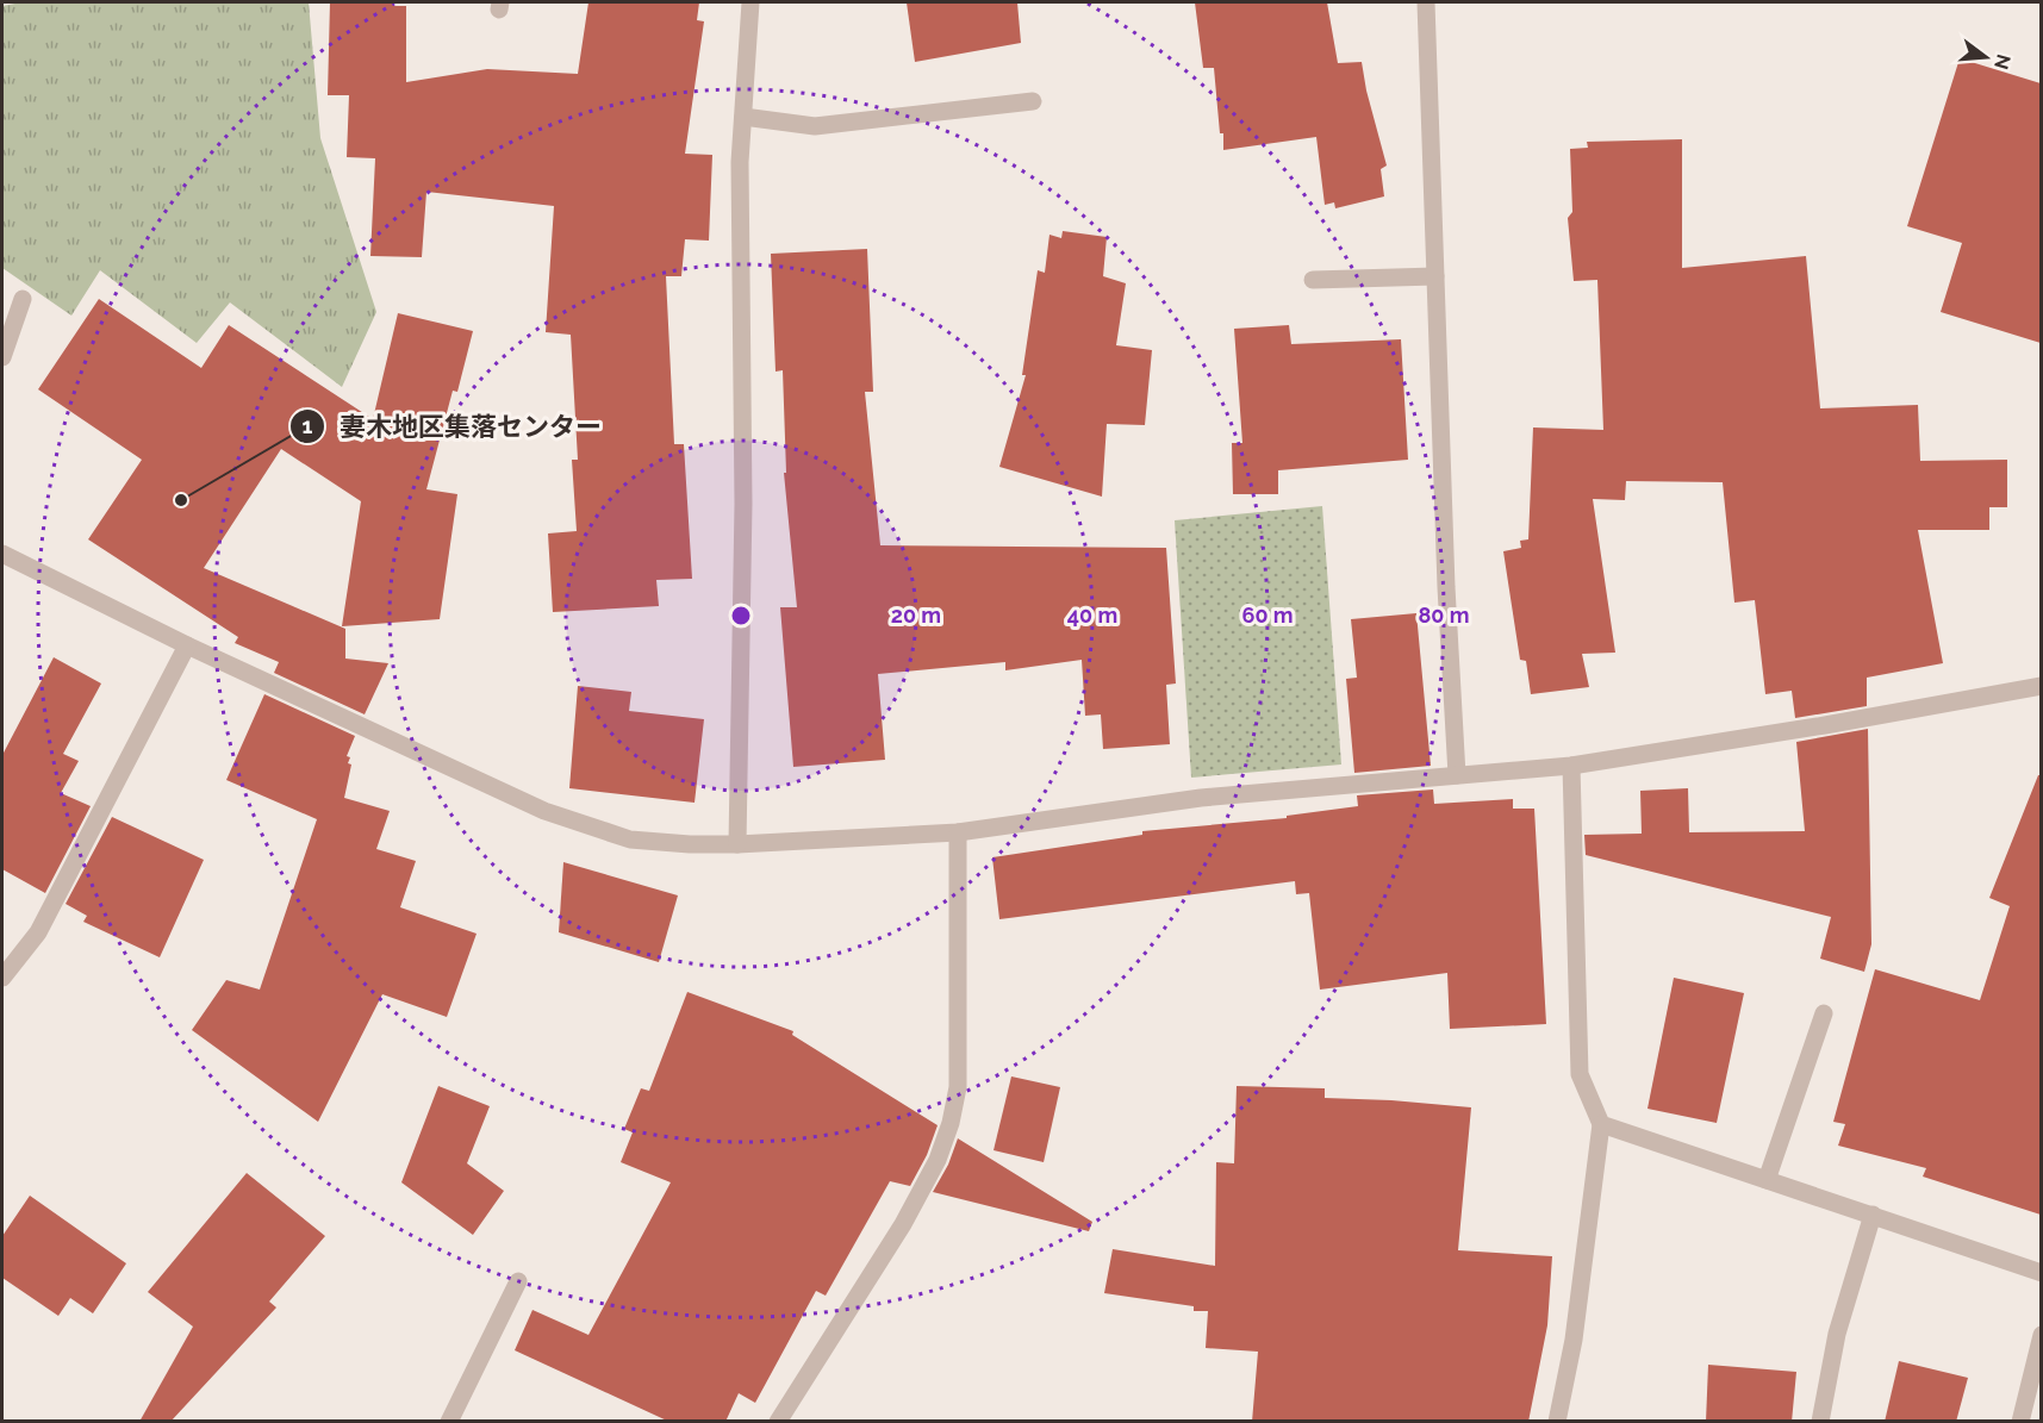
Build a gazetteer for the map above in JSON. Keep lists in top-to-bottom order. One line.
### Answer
{"places":["妻木地区集落センター"],"north":"right","rings":["20 m","40 m","60 m","80 m"]}
